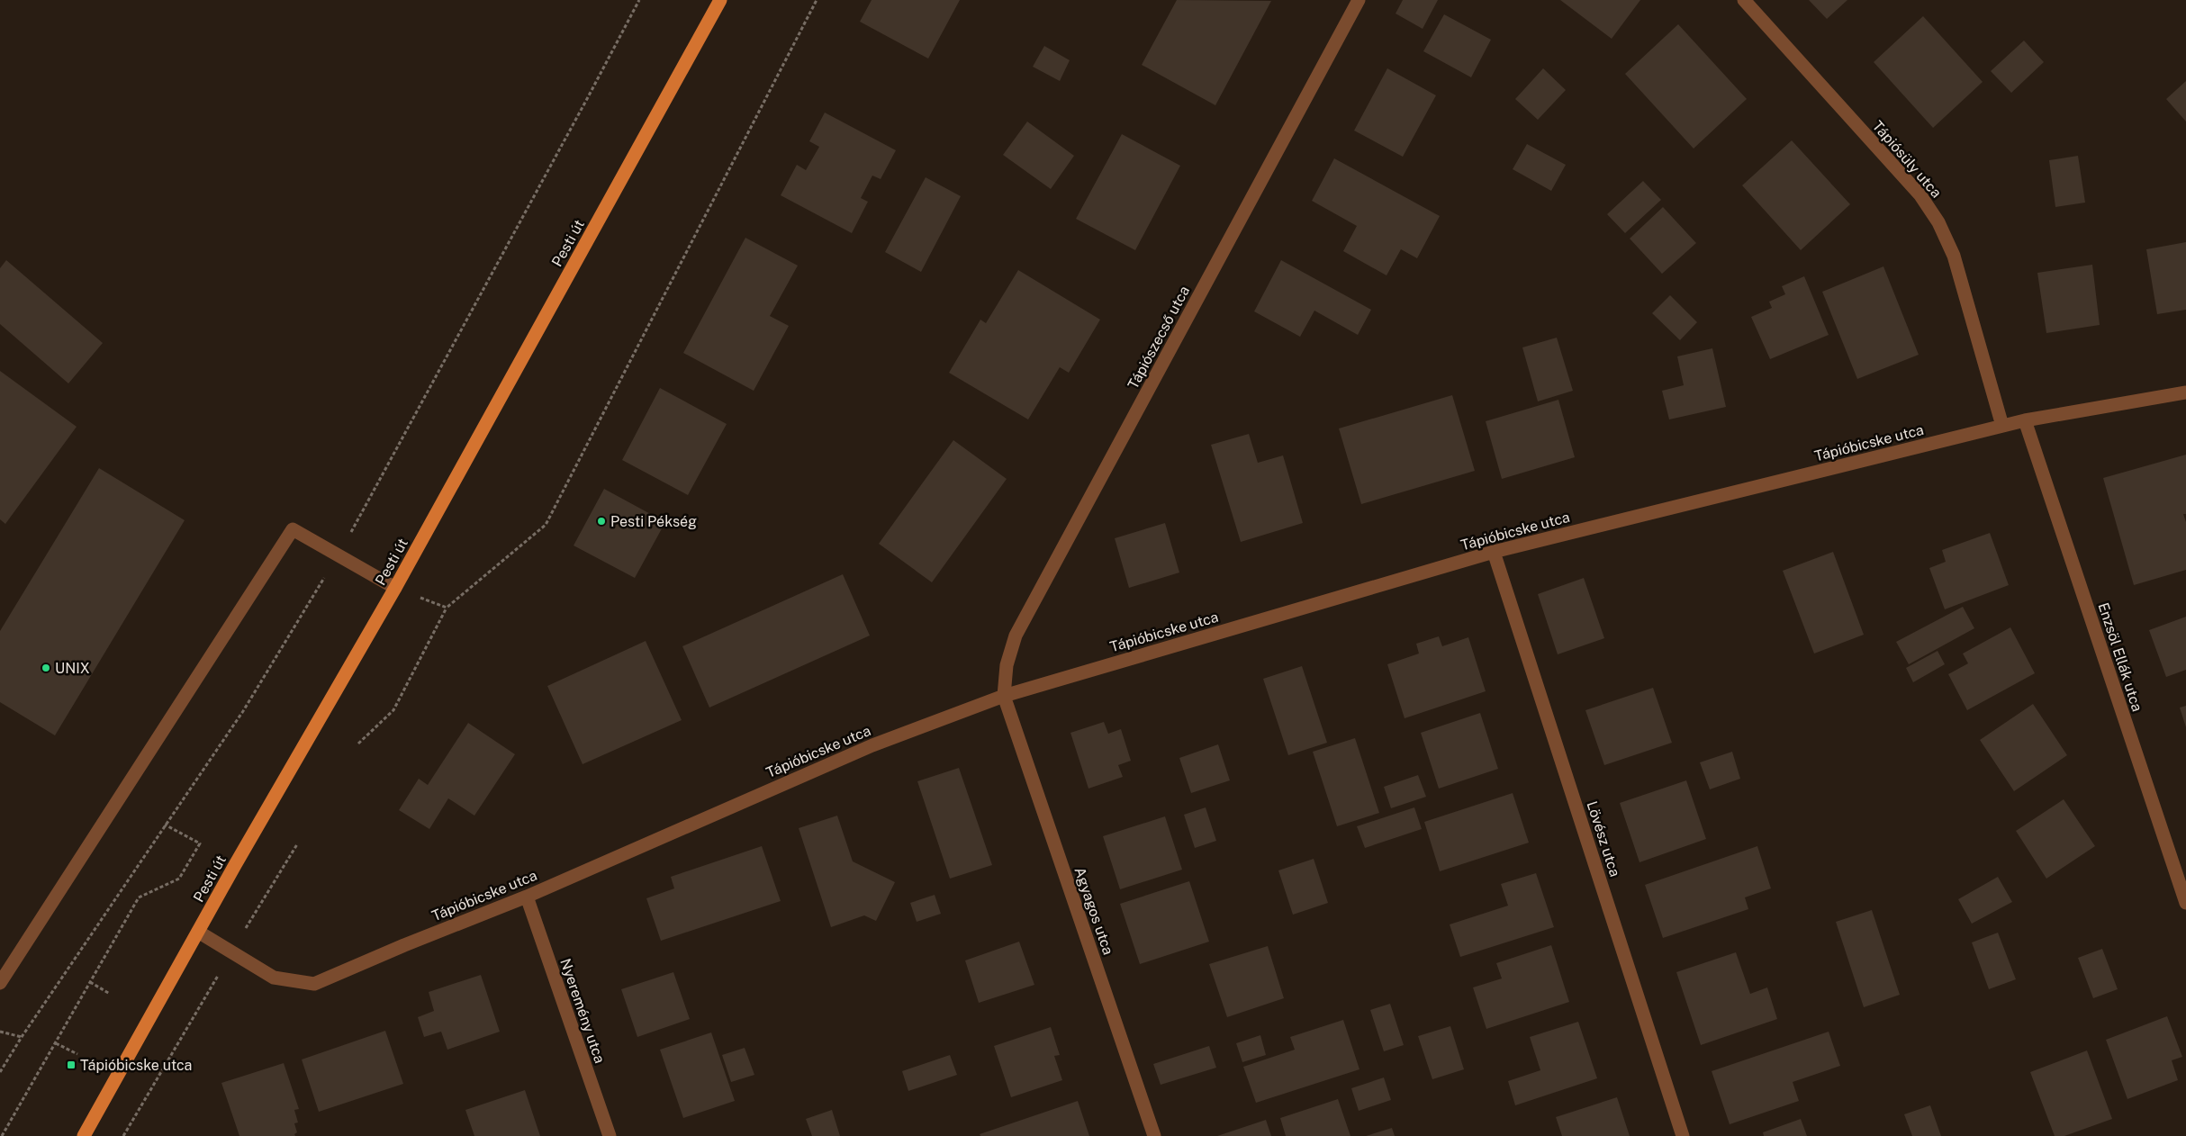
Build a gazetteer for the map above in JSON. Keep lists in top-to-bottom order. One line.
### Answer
{"streets":{"main road":["Pesti út"],"street":["Tápiósüly utca","Tápiószecső utca","Tápióbicske utca","Enzsöl Ellák utca","Lövész utca","Agyagos utca","Nyeremény utca"]},"crossings":[["Tápiósüly utca","Tápióbicske utca"],["Pesti út","Tápióbicske utca"],["Tápiószecső utca","Tápióbicske utca"],["Tápiószecső utca","Agyagos utca"],["Tápióbicske utca","Enzsöl Ellák utca"],["Tápióbicske utca","Lövész utca"],["Tápióbicske utca","Agyagos utca"],["Tápióbicske utca","Nyeremény utca"]],"places":{"other":["Pesti Pékség","UNIX"],"transit":["Tápióbicske utca"]}}
